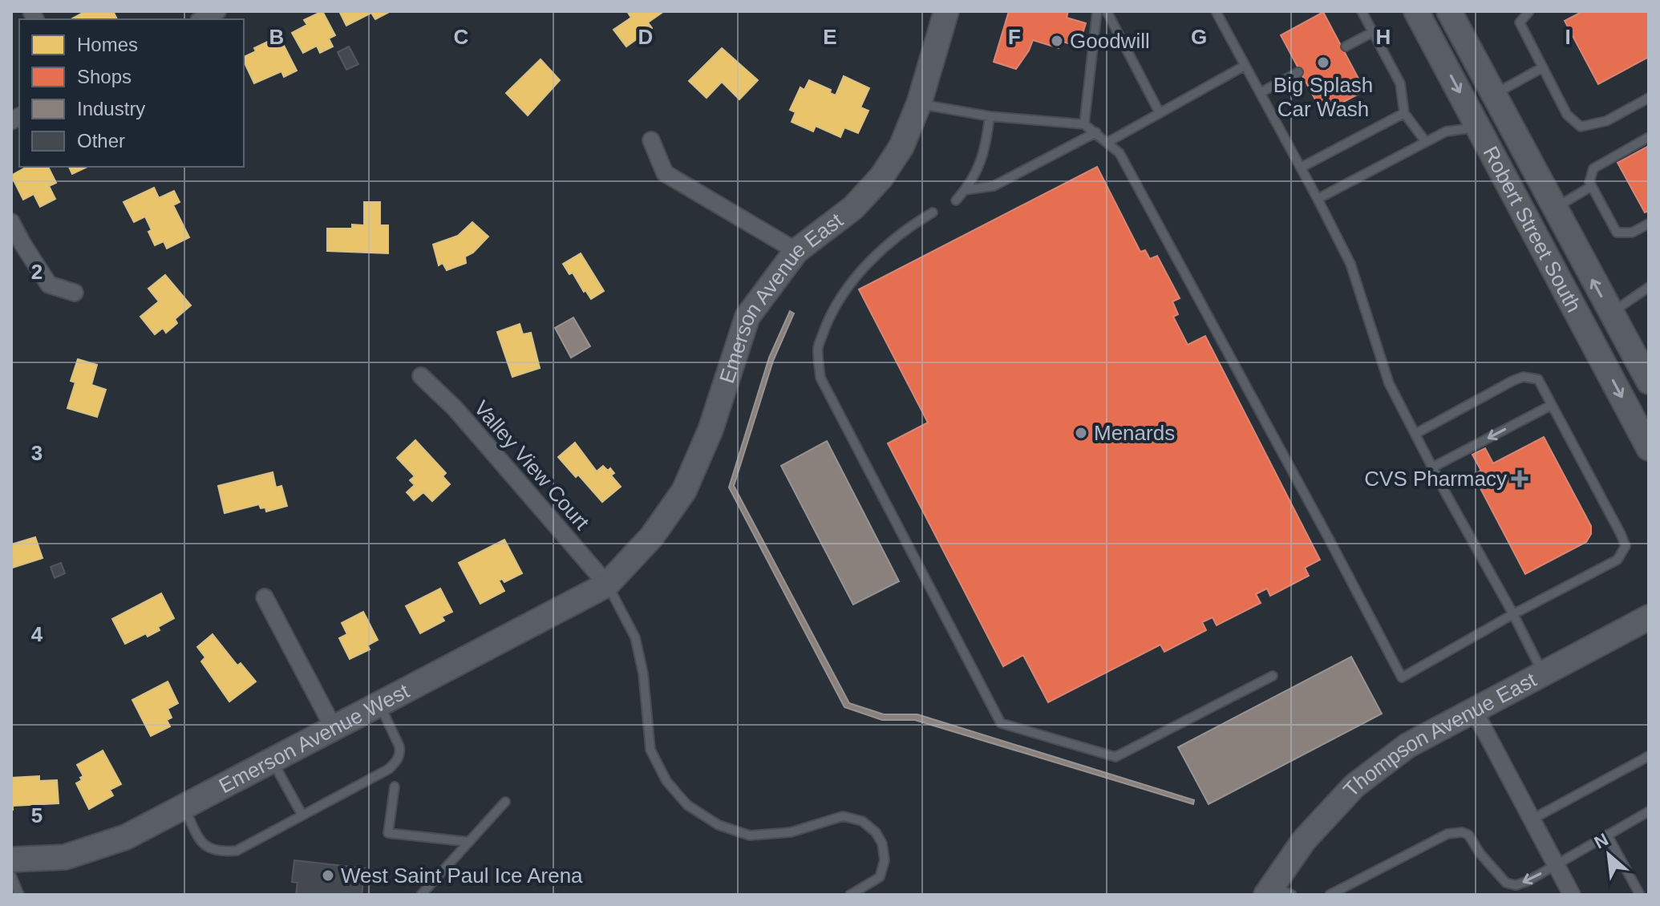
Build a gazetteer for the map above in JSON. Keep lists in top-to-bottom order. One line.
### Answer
{"streets":{"street":["Robert Street South","Emerson Avenue East","Valley View Court","Thompson Avenue East","Emerson Avenue West"]},"crossings":[["Emerson Avenue East","Valley View Court"],["Emerson Avenue East","Emerson Avenue West"],["Valley View Court","Emerson Avenue West"]],"places":{"other":["Goodwill","Big Splash Car Wash","Menards","West Saint Paul Ice Arena"],"health":["CVS Pharmacy"]},"legend":["Homes","Shops","Industry","Other"],"north":"top left","grid":{"columns":["B","C","D","E","F","G","H","I"],"rows":["2","3","4","5"]}}
